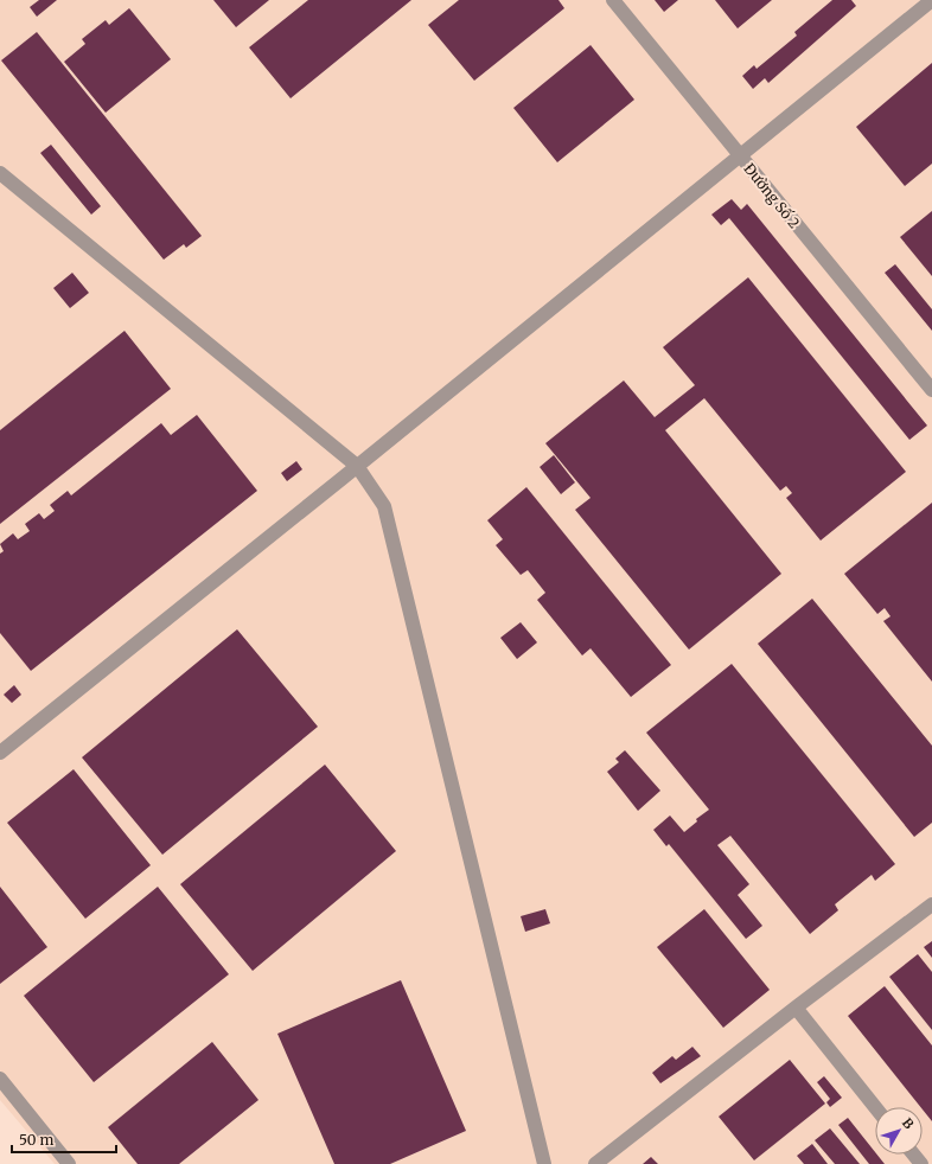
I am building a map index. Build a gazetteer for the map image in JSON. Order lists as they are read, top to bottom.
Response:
{
  "streets": {
    "street": ["Đường Số 2"]
  },
  "scale_bar": "50 m",
  "north": "top right"
}
